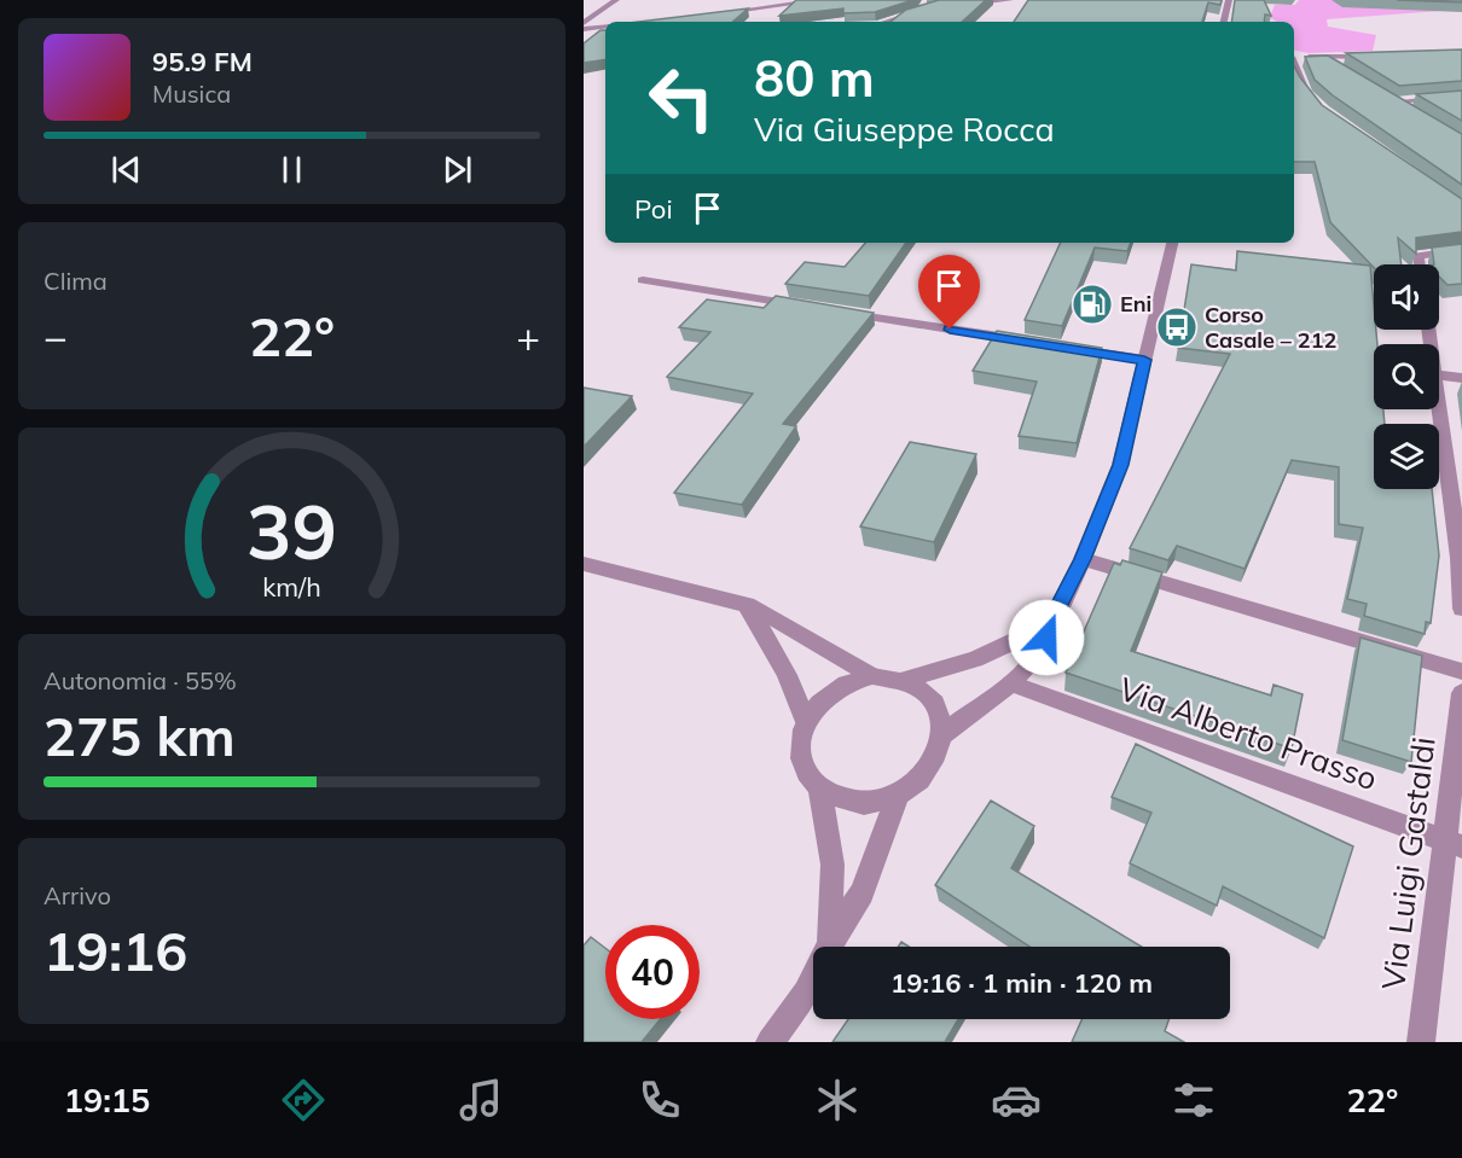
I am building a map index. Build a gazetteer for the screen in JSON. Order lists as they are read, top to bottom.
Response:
{
  "streets": {
    "street": ["Via Alberto Prasso", "Via Luigi Gastaldi"]
  },
  "crossings": [
    ["Via Alberto Prasso", "Via Luigi Gastaldi"]
  ],
  "places": {
    "fuel station": ["Eni"],
    "bus stop": ["Corso Casale – 212"]
  },
  "page": {
    "turn": ["80 m", "Via Giuseppe Rocca"],
    "song": ["95.9 FM", "Musica"],
    "then": "Poi",
    "tile": [
      "Clima",
      ["Autonomia · 55%", "275 km"],
      ["Arrivo", "19:16"]
    ],
    "heat": ["−", "22°", "+"],
    "limit": "40",
    "trip": "19:16 · 1 min · 120 m",
    "tabs": ["19:15", "22°"],
    "gauge": ["39", "km/h"]
  }
}
